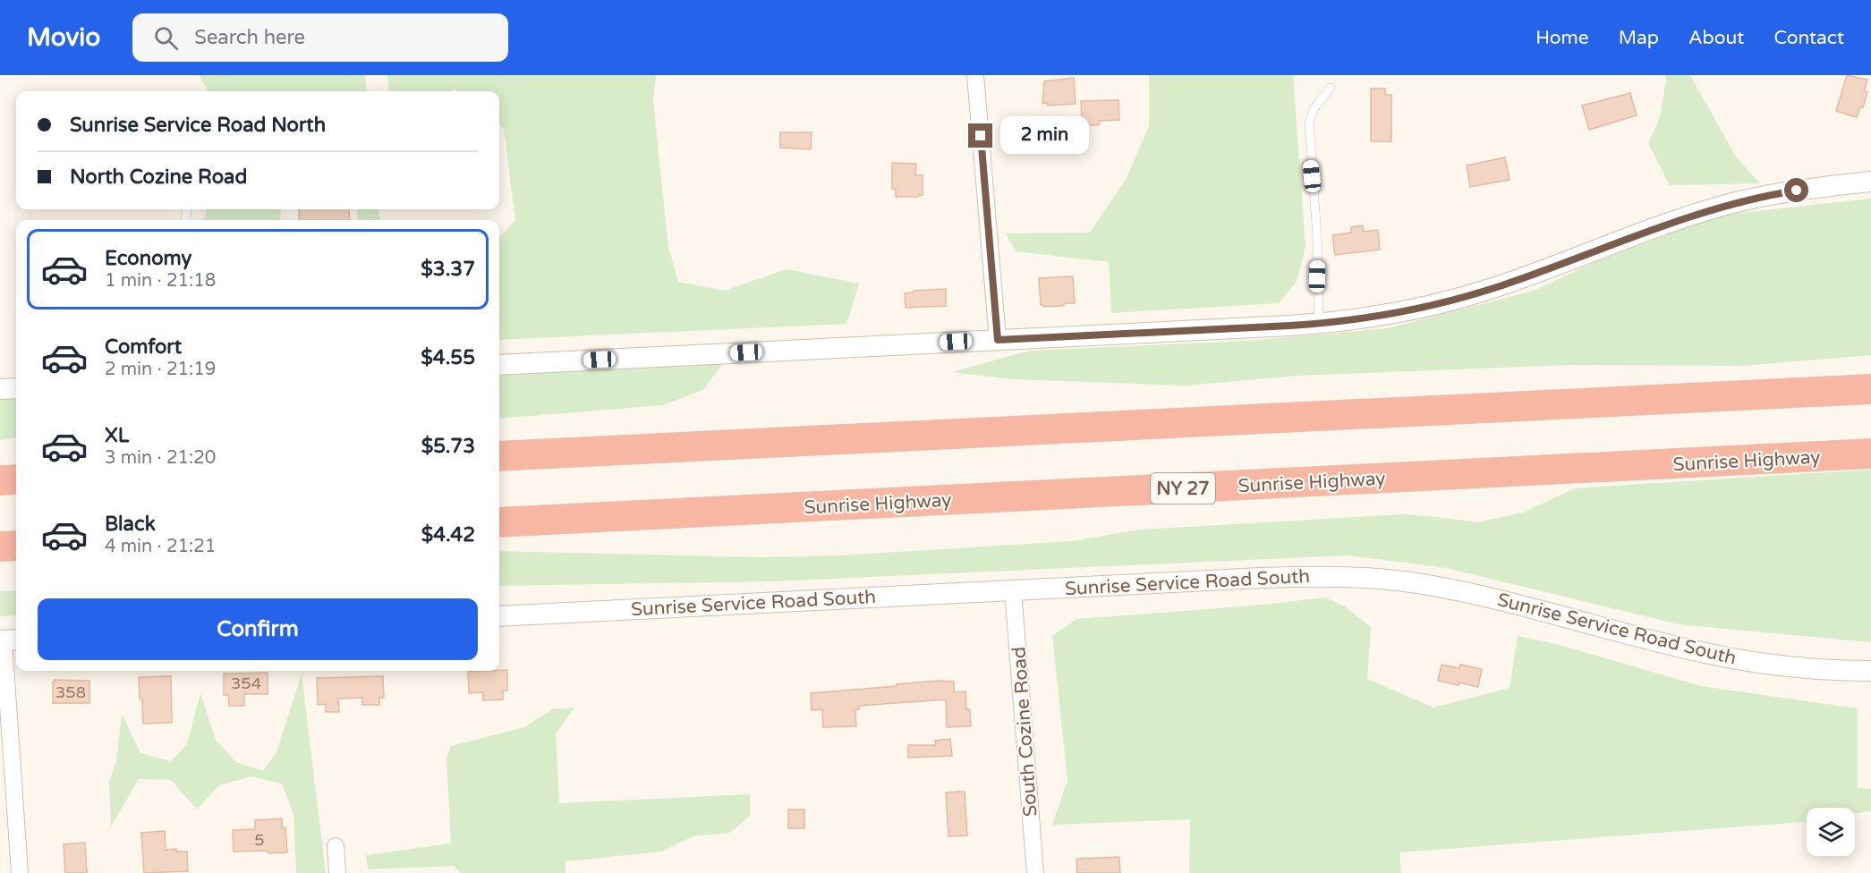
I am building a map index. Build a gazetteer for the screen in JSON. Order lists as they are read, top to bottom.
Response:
{
  "streets": {
    "highway": ["Sunrise Highway", "NY 27"],
    "street": ["Sunrise Service Road South", "South Cozine Road"]
  },
  "crossings": [
    ["Sunrise Service Road South", "South Cozine Road"]
  ],
  "house_numbers": ["354", "358", "5"],
  "page": {
    "header": "Movio",
    "search": "Search here",
    "nav": [
      "Home",
      "Map",
      "About",
      "Contact"
    ],
    "banner": ["Sunrise Service Road North", "North Cozine Road"],
    "bubble": "2 min",
    "list": [
      {
        "name": "Economy",
        "note": "1 min · 21:18",
        "value": "$3.37"
      },
      {
        "name": "Comfort",
        "note": "2 min · 21:19",
        "value": "$4.55"
      },
      {
        "name": "XL",
        "note": "3 min · 21:20",
        "value": "$5.73"
      },
      {
        "name": "Black",
        "note": "4 min · 21:21",
        "value": "$4.42"
      }
    ],
    "buttons": "Confirm"
  }
}
